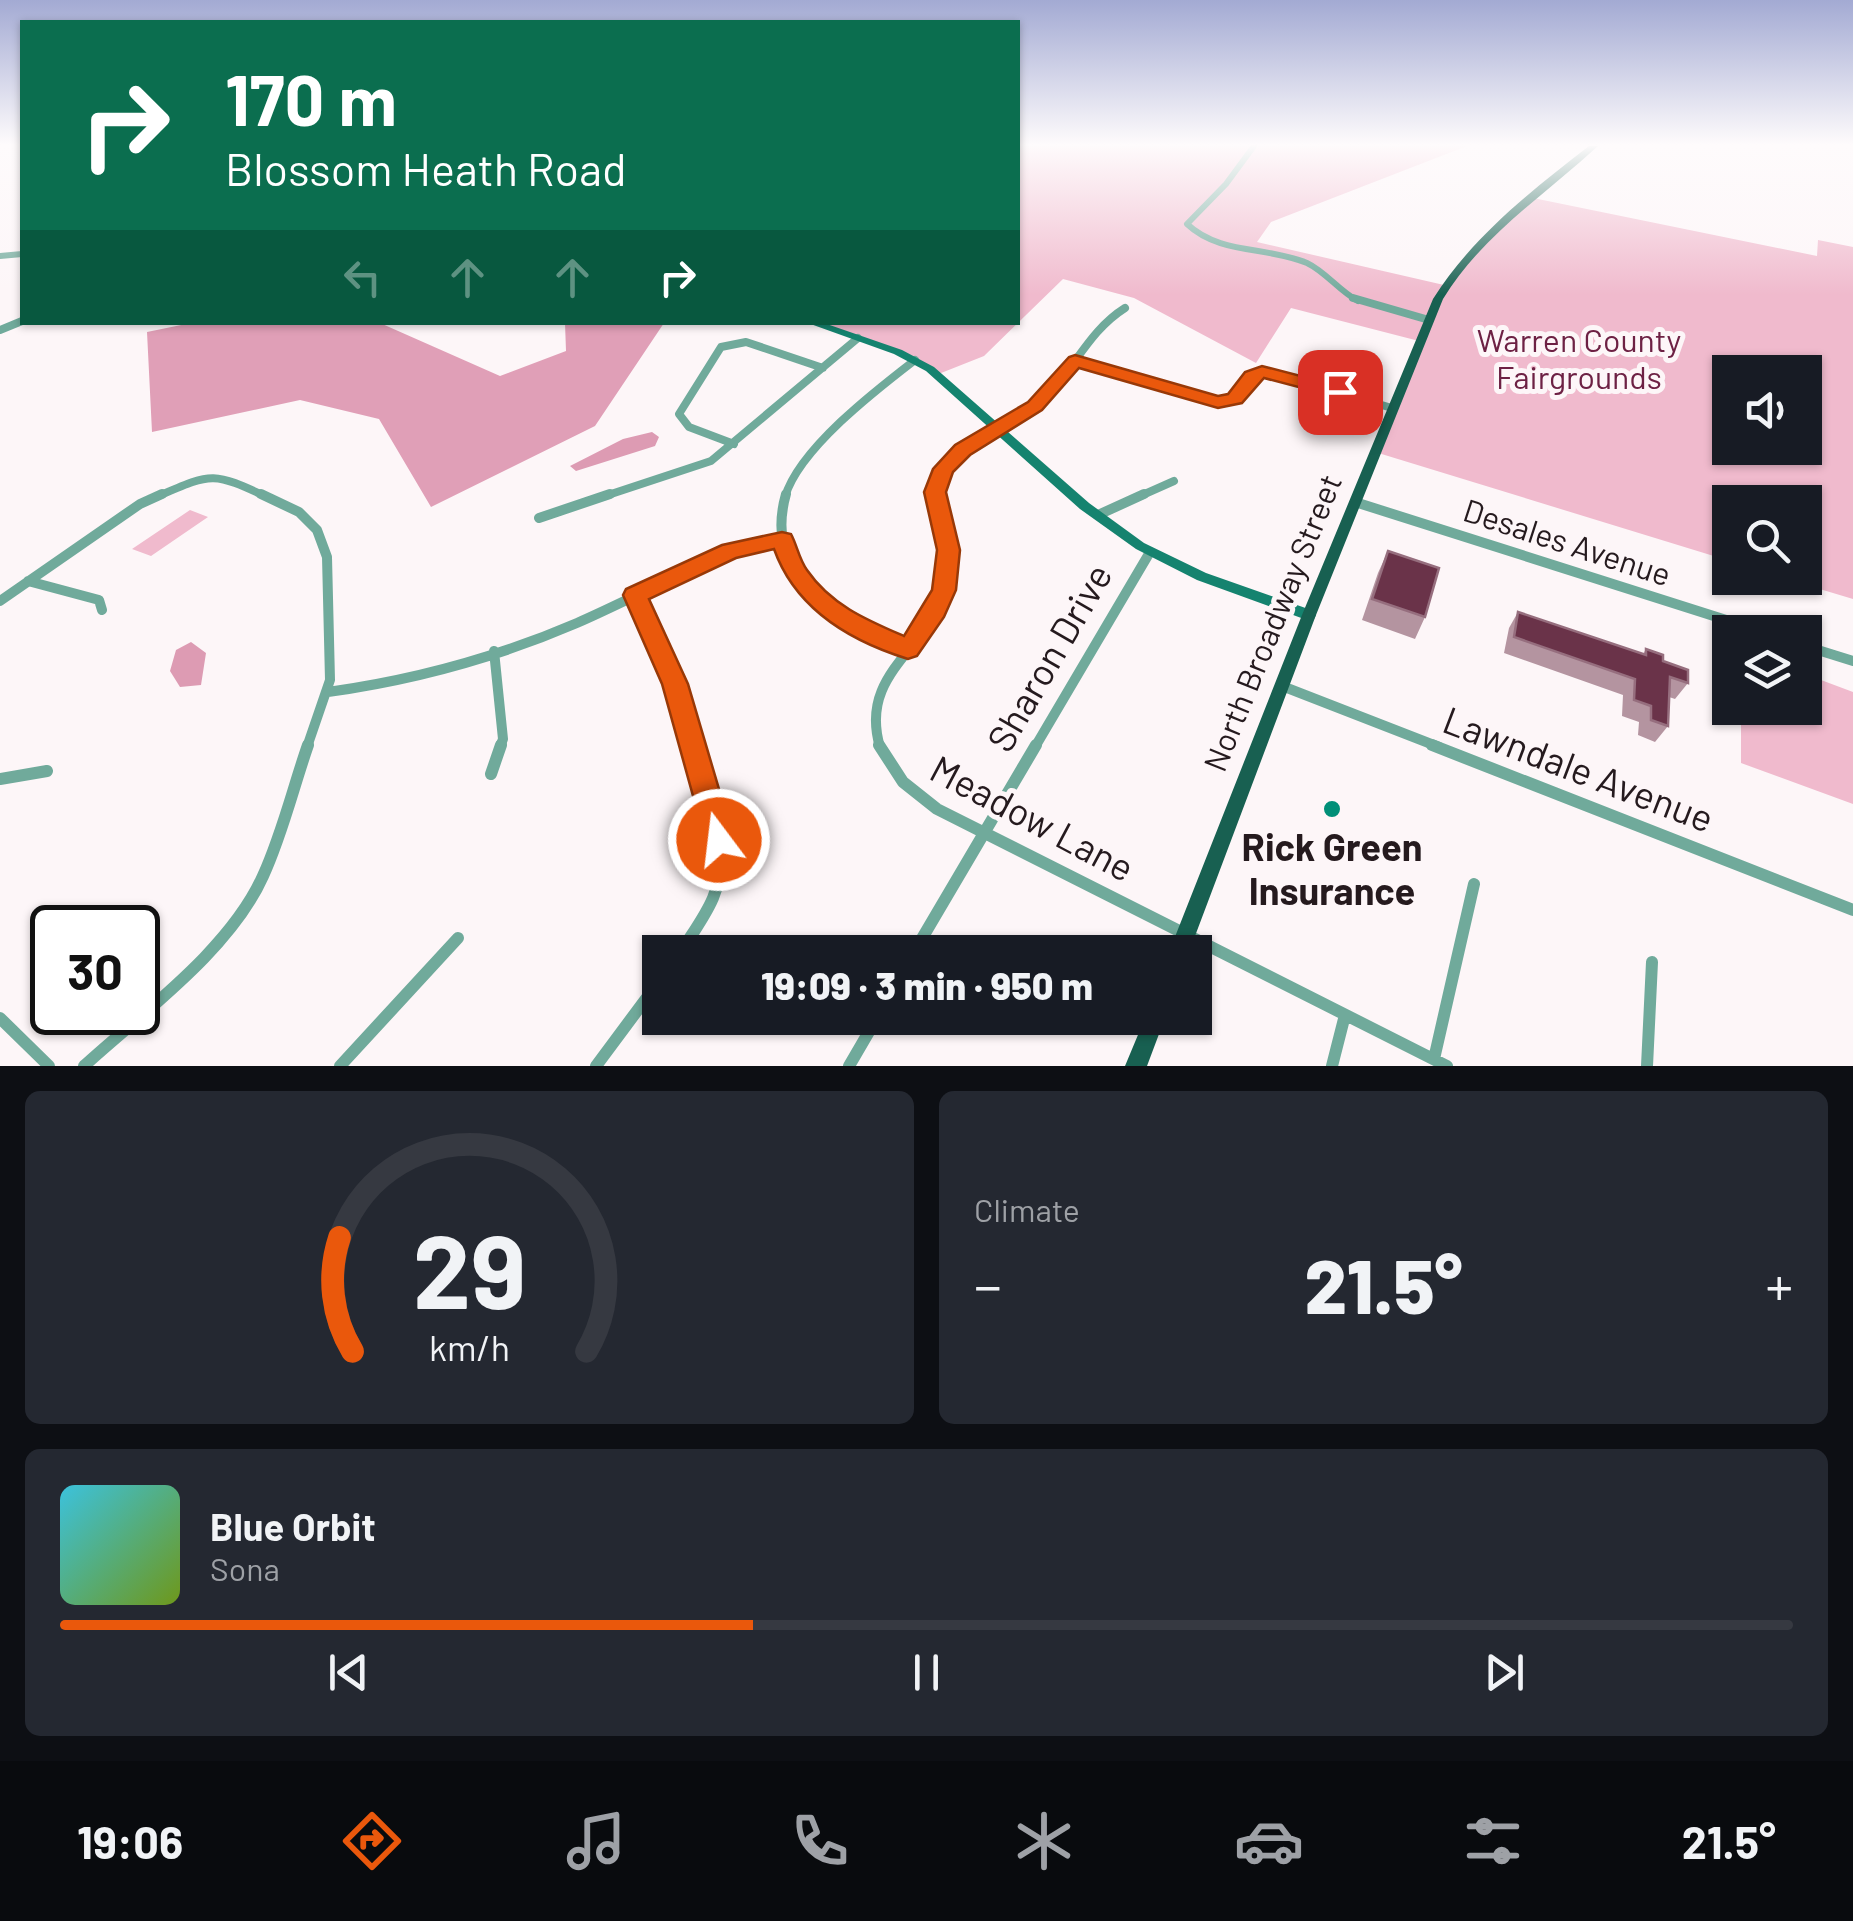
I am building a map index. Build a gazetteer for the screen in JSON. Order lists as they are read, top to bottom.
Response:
{
  "streets": {
    "main road": ["North Broadway Street"],
    "street": [
      "Desales Avenue",
      "Sharon Drive",
      "Lawndale Avenue",
      "Meadow Lane"
    ]
  },
  "crossings": [
    ["Desales Avenue", "North Broadway Street"],
    ["North Broadway Street", "Lawndale Avenue"],
    ["Sharon Drive", "Meadow Lane"]
  ],
  "parks": ["Warren County Fairgrounds"],
  "places": ["Rick Green Insurance"],
  "page": {
    "turn": ["170 m", "Blossom Heath Road"],
    "limit": "30",
    "trip": "19:09 · 3 min · 950 m",
    "tile": "Climate",
    "heat": ["−", "21.5°", "+"],
    "song": ["Blue Orbit", "Sona"],
    "tabs": ["19:06", "21.5°"],
    "gauge": ["29", "km/h"]
  }
}
